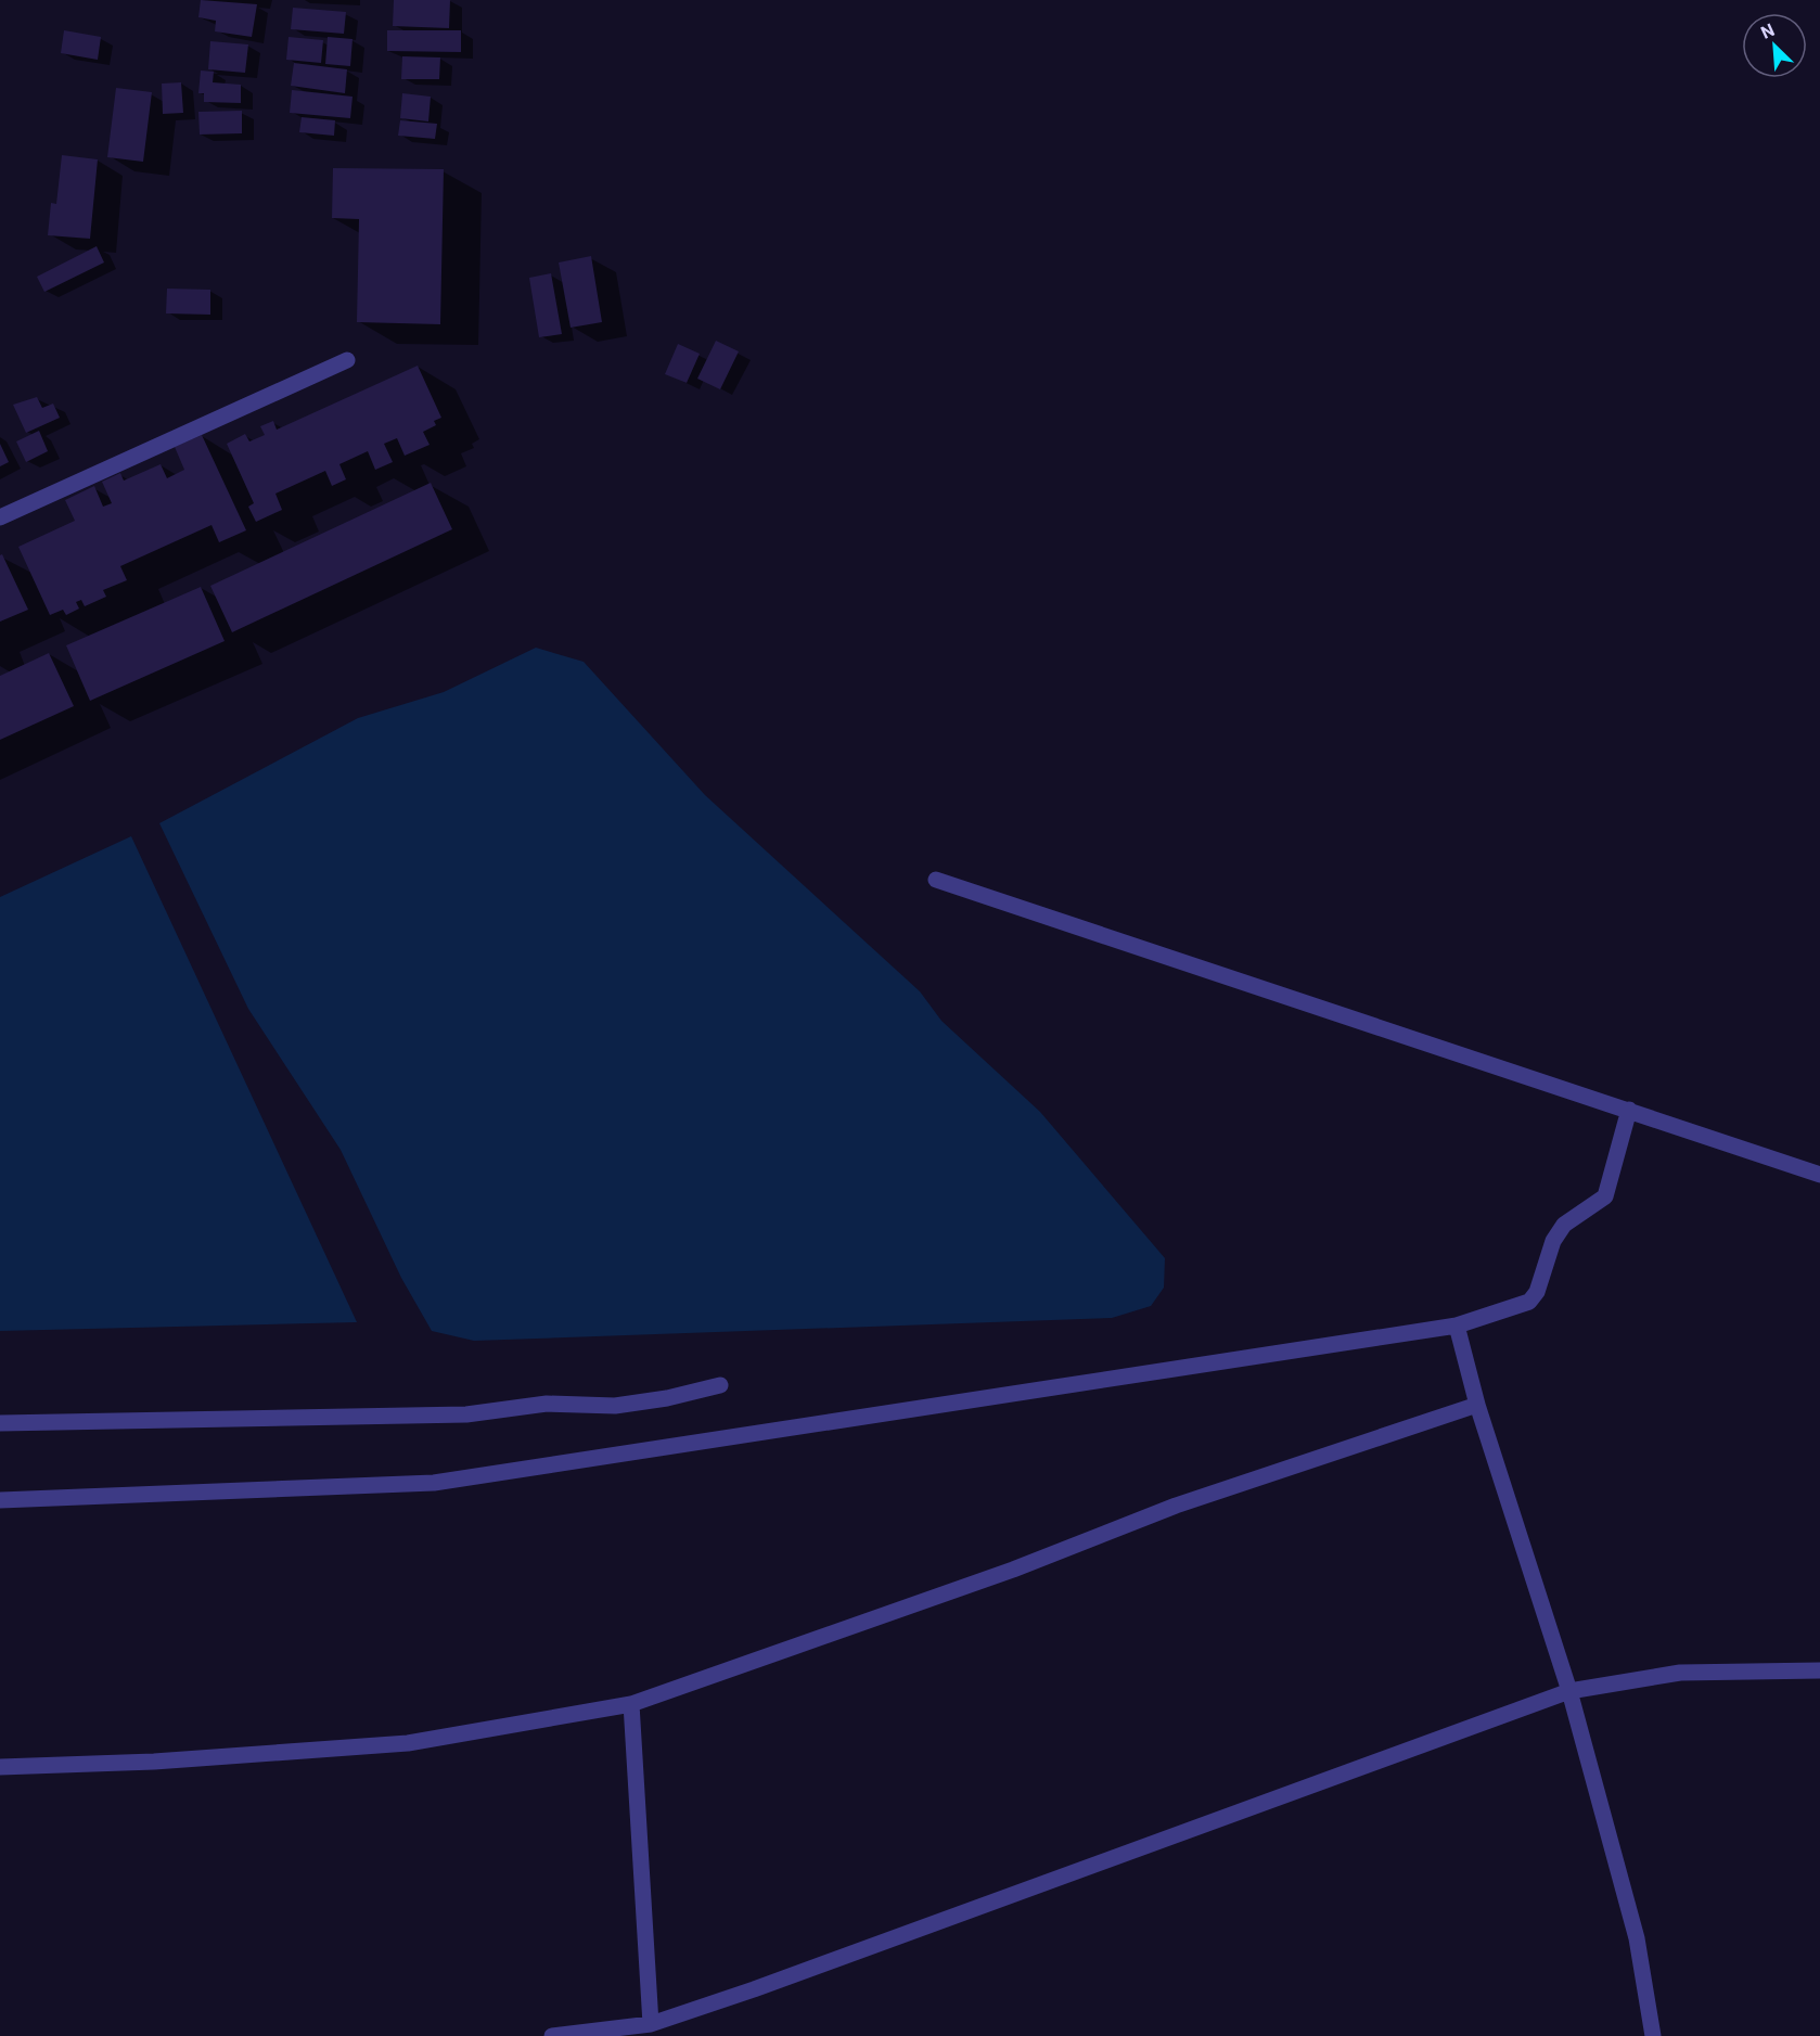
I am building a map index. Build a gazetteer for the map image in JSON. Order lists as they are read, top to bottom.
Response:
{
  "north": "top left"
}
